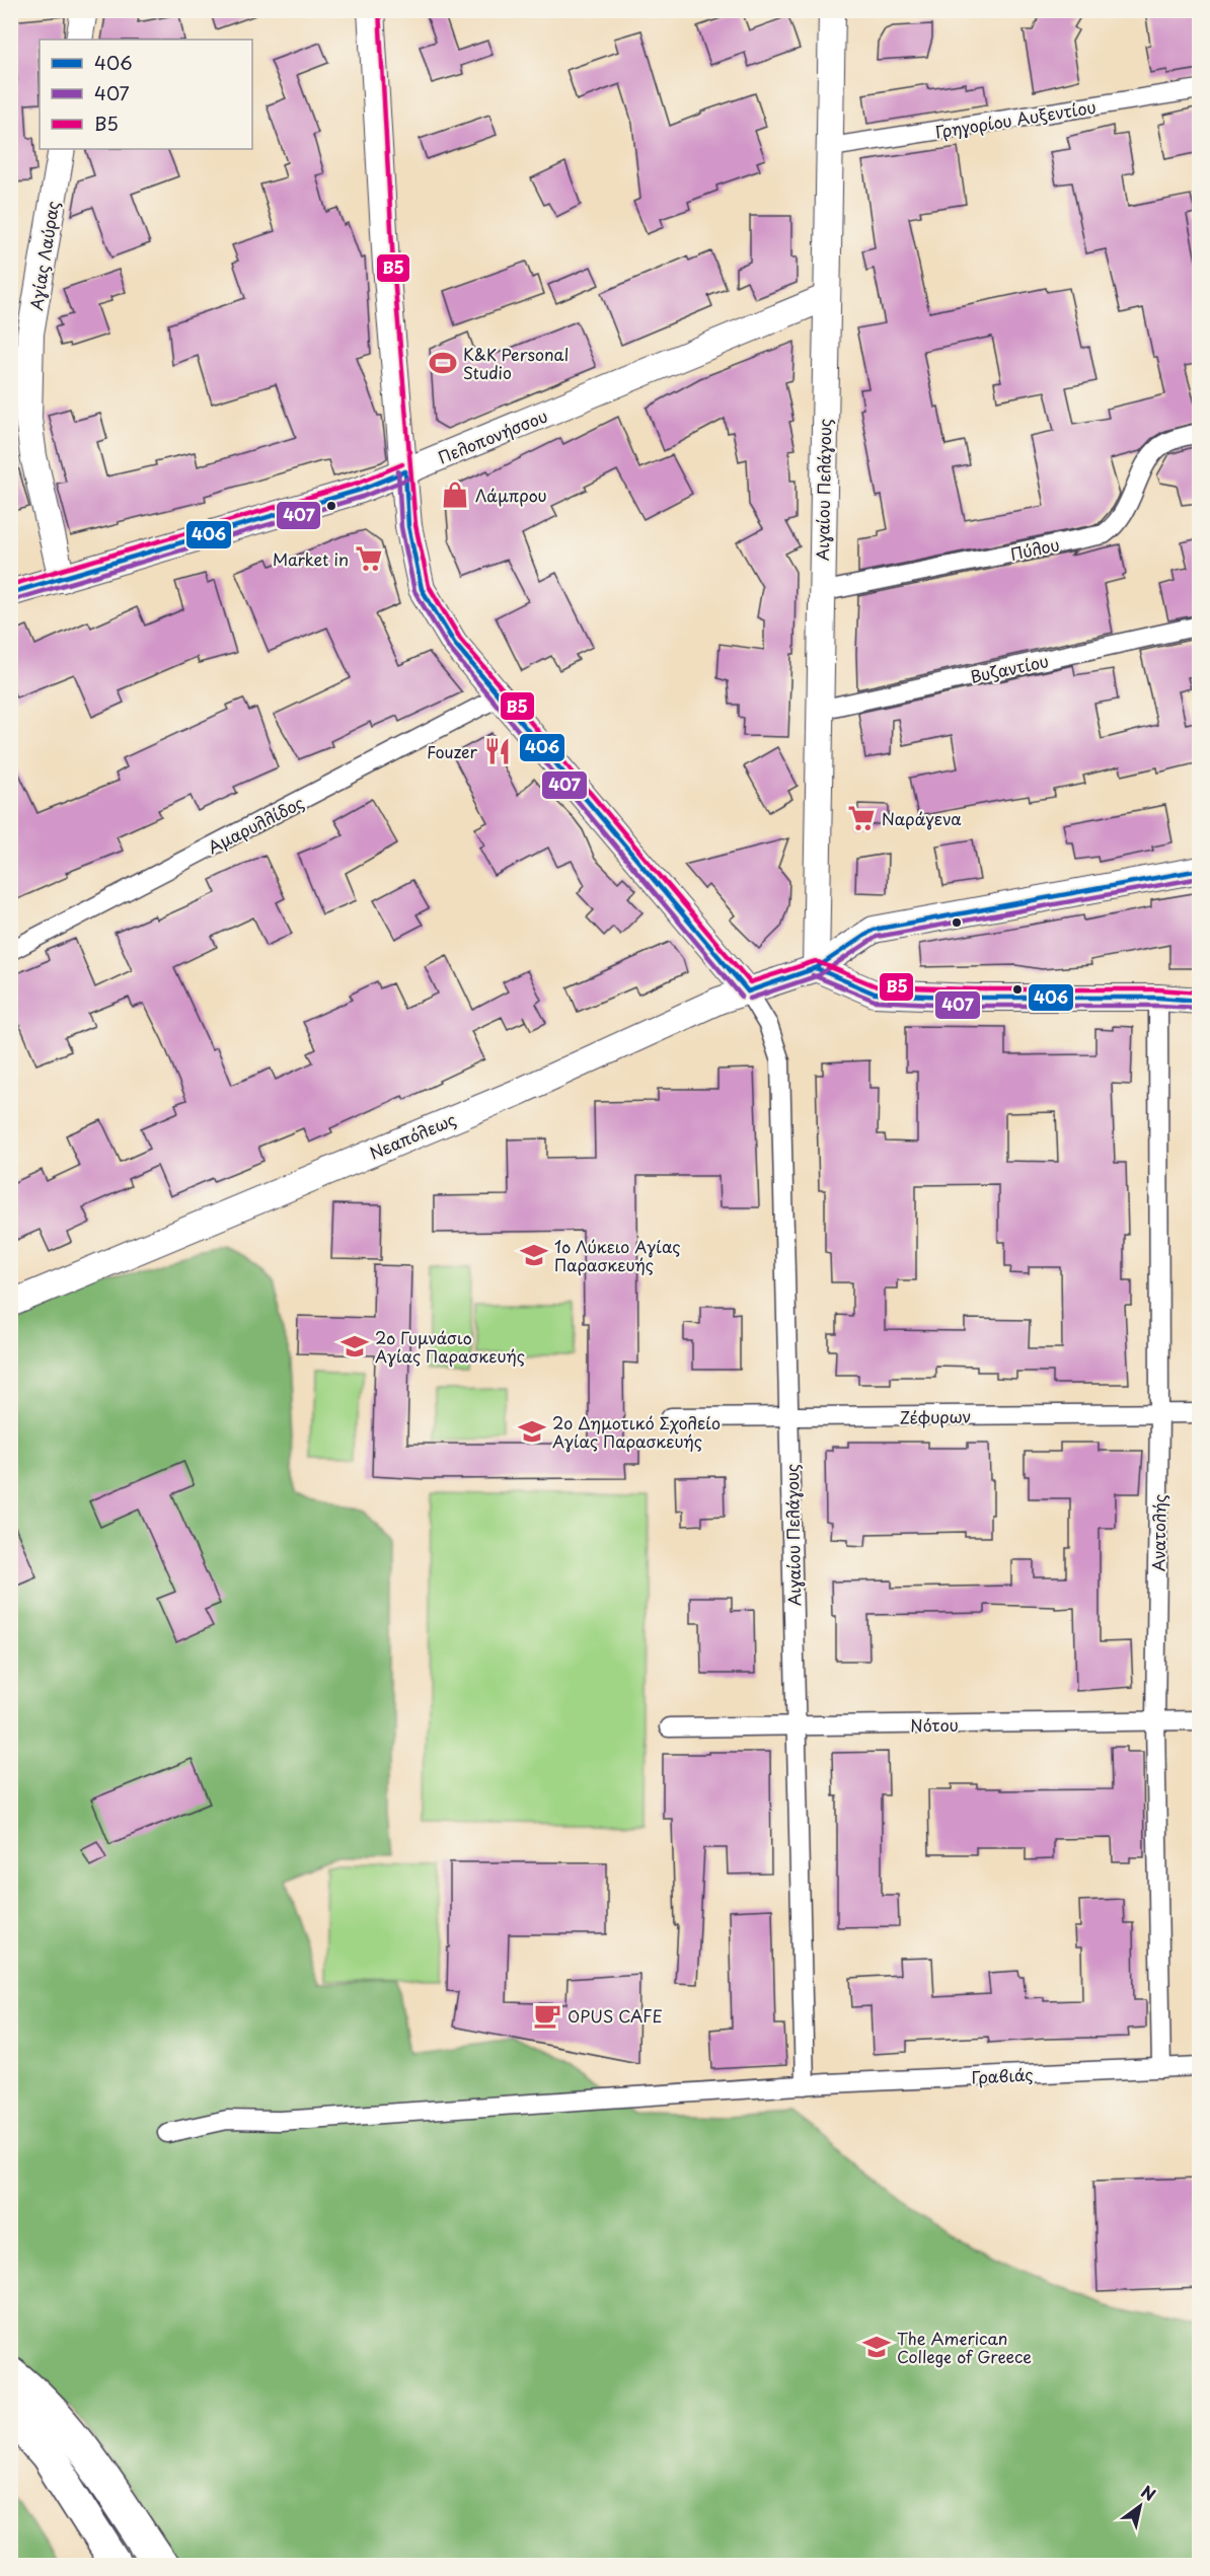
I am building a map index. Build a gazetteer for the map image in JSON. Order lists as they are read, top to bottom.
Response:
{
  "streets": {
    "street": [
      "Γρηγορίου Αυξεντίου",
      "Αγίας Λαύρας",
      "Πελοπονήσσου",
      "Αιγαίου Πελάγους",
      "Πύλου",
      "Βυζαντίου",
      "Αμαρυλλίδος",
      "Νεαπόλεως",
      "Ζέφυρων",
      "Ανατολής",
      "Νότου",
      "Γραβιάς"
    ]
  },
  "crossings": [
    ["Γρηγορίου Αυξεντίου", "Αιγαίου Πελάγους"],
    ["Αγίας Λαύρας", "Πελοπονήσσου"],
    ["Πελοπονήσσου", "Αιγαίου Πελάγους"],
    ["Αιγαίου Πελάγους", "Πύλου"],
    ["Αιγαίου Πελάγους", "Βυζαντίου"],
    ["Αιγαίου Πελάγους", "Νεαπόλεως"],
    ["Αιγαίου Πελάγους", "Ζέφυρων"],
    ["Αιγαίου Πελάγους", "Νότου"],
    ["Αιγαίου Πελάγους", "Γραβιάς"],
    ["Ζέφυρων", "Ανατολής"],
    ["Ανατολής", "Νότου"],
    ["Ανατολής", "Γραβιάς"]
  ],
  "places": {
    "sports": ["K&K Personal Studio"],
    "shop": ["Λάμπρου"],
    "supermarket": ["Market in", "Ναράγενα"],
    "restaurant": ["Fouzer"],
    "school or university": [
      "1ο Λύκειο Αγίας Παρασκευής",
      "2ο Γυμνάσιο Αγίας Παρασκευής",
      "2ο Δημοτικό Σχολείο Αγίας Παρασκευής",
      "The American College of Greece"
    ],
    "cafe": ["OPUS CAFE"]
  },
  "lines": ["transit line Β5", "transit line 406", "transit line 407"],
  "legend": ["406", "407", "Β5"],
  "north": "top right"
}
